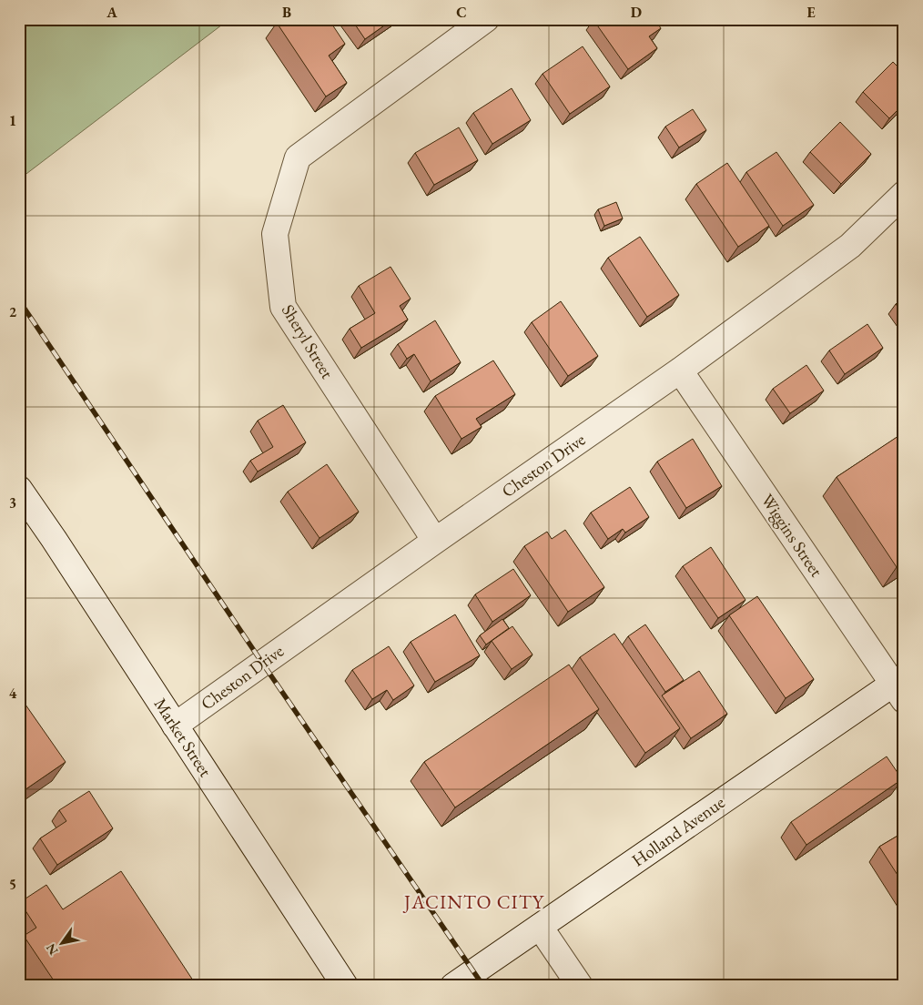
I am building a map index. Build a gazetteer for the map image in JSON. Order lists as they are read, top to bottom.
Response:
{
  "streets": {
    "street": [
      "Sheryl Street",
      "Cheston Drive",
      "Wiggins Street",
      "Market Street",
      "Holland Avenue"
    ]
  },
  "crossings": [
    ["Sheryl Street", "Cheston Drive"],
    ["Cheston Drive", "Wiggins Street"],
    ["Cheston Drive", "Market Street"],
    ["Wiggins Street", "Holland Avenue"]
  ],
  "districts": ["JACINTO CITY"],
  "north": "bottom left",
  "grid": {
    "columns": [
      "A",
      "B",
      "C",
      "D",
      "E"
    ],
    "rows": [
      "1",
      "2",
      "3",
      "4",
      "5"
    ]
  }
}
